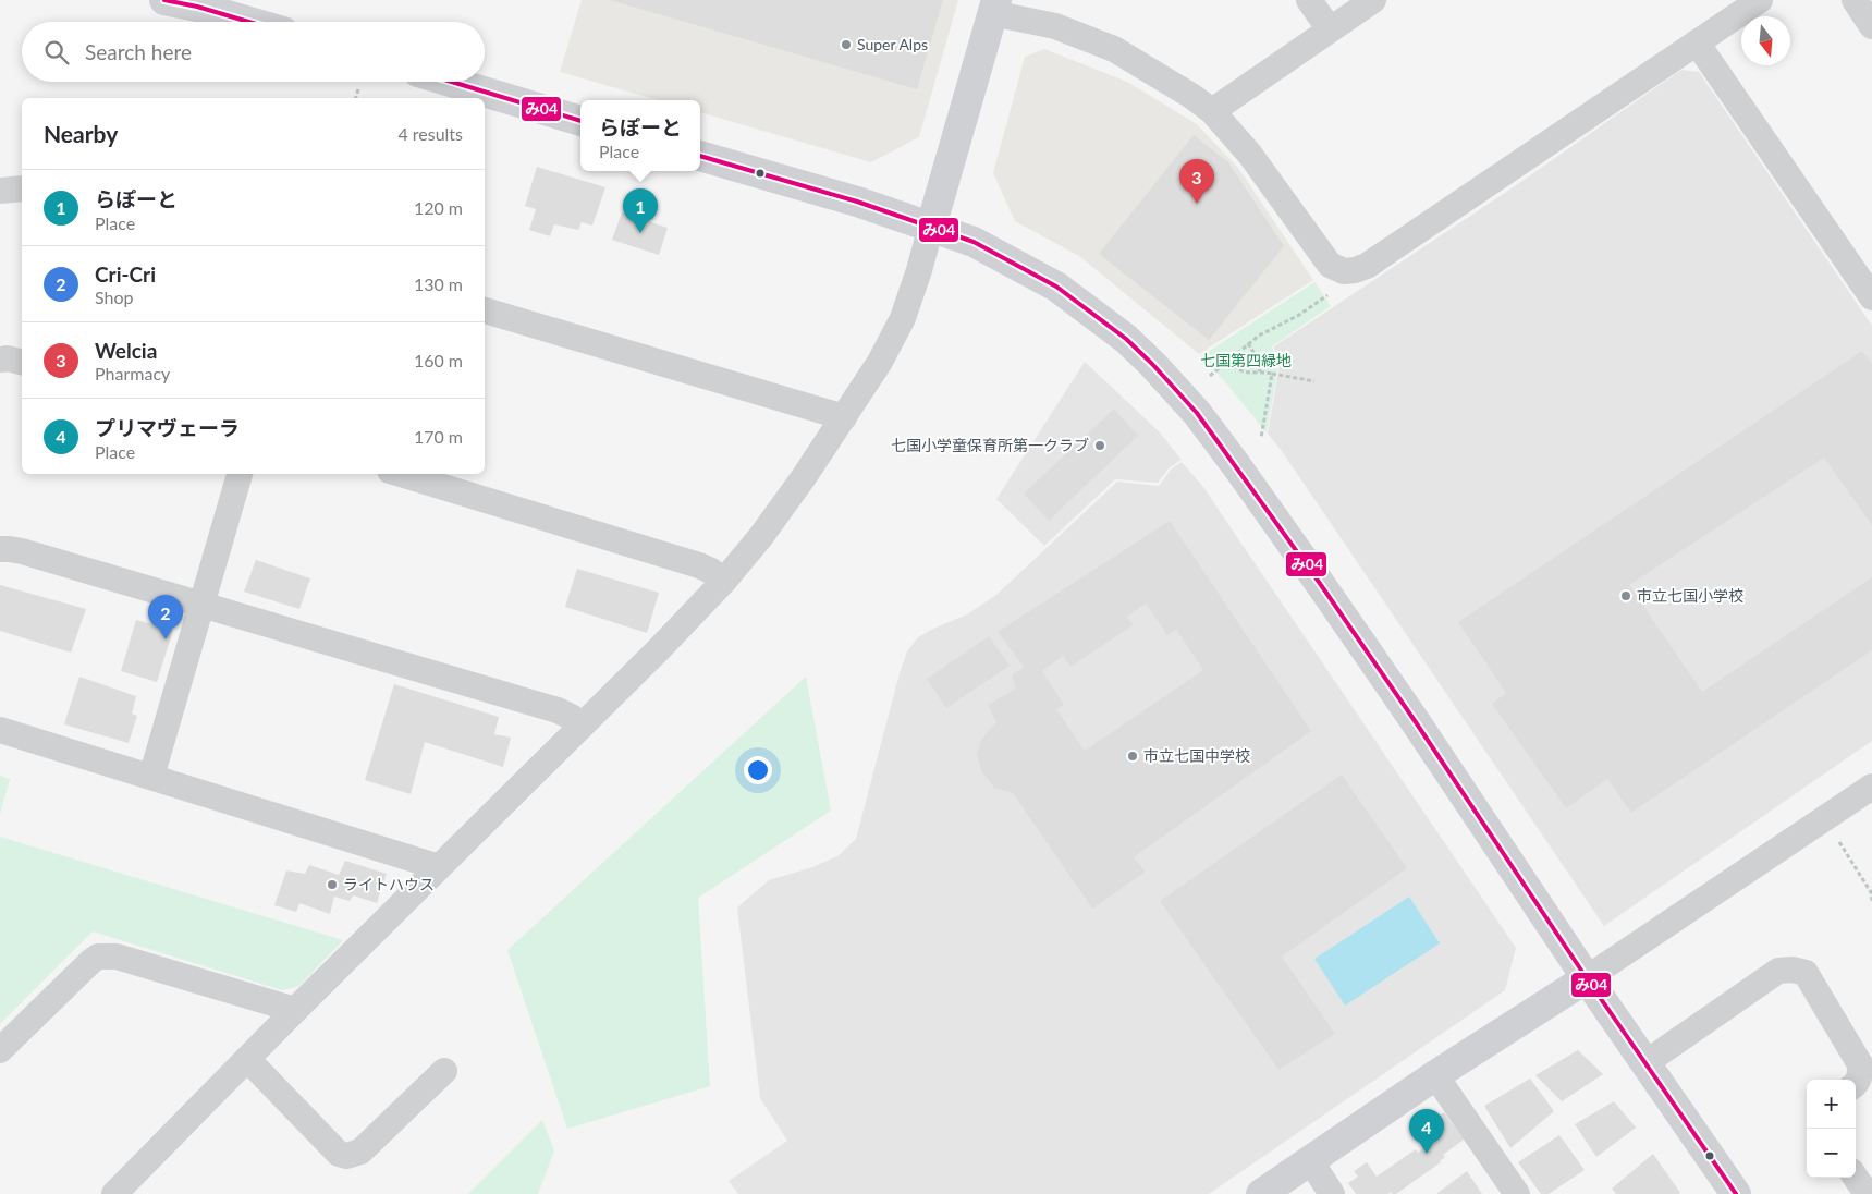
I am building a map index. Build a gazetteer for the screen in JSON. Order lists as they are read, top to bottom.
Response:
{
  "parks": ["七国第四緑地"],
  "places": [
    "Super Alps",
    "七国小学童保育所第一クラブ",
    "市立七国小学校",
    "市立七国中学校",
    "ライトハウス"
  ],
  "lines": ["transit line み04"],
  "north": "bottom",
  "page": {
    "search": "Search here",
    "heading": ["Nearby", "4 results"],
    "popup": ["らぽーと", "Place"],
    "pins": [
      "3",
      "1",
      "2",
      "4"
    ],
    "list": [
      {
        "mark": "1",
        "name": "らぽーと",
        "note": "Place",
        "value": "120 m"
      },
      {
        "mark": "2",
        "name": "Cri-Cri",
        "note": "Shop",
        "value": "130 m"
      },
      {
        "mark": "3",
        "name": "Welcia",
        "note": "Pharmacy",
        "value": "160 m"
      },
      {
        "mark": "4",
        "name": "プリマヴェーラ",
        "note": "Place",
        "value": "170 m"
      }
    ],
    "map_buttons": ["+", "−"]
  }
}
